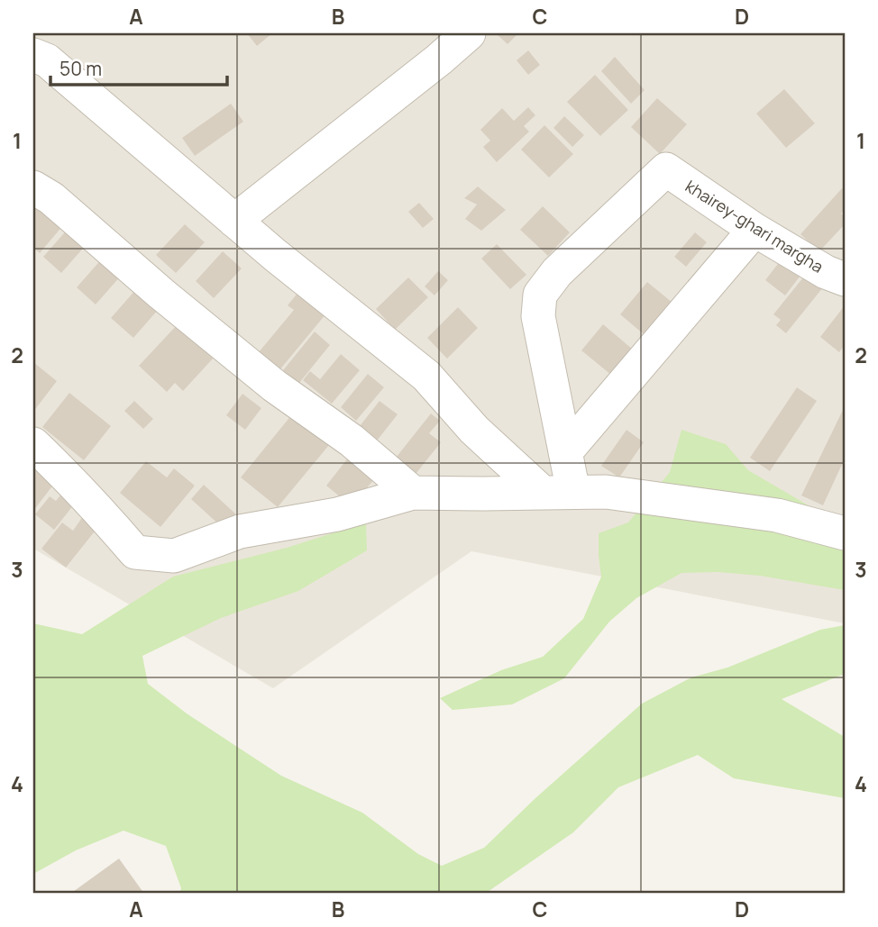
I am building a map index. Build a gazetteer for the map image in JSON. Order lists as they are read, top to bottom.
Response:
{
  "streets": {
    "street": ["khairey-ghari margha"]
  },
  "scale_bar": "50 m",
  "grid": {
    "columns": [
      "A",
      "B",
      "C",
      "D"
    ],
    "rows": [
      "1",
      "2",
      "3",
      "4"
    ]
  }
}
